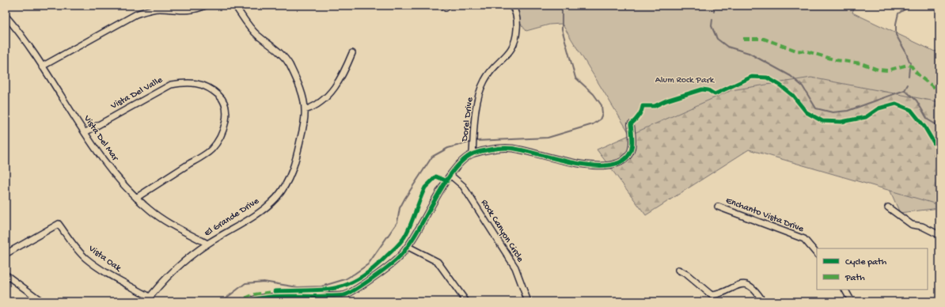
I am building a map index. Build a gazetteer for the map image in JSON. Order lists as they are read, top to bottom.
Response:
{
  "streets": {
    "street": [
      "Vista Del Valle",
      "Dorel Drive",
      "Vista Del Mar",
      "Enchanto Vista Drive",
      "El Grande Drive",
      "Rock Canyon Circle",
      "Vista Oak"
    ]
  },
  "crossings": [
    ["Vista Del Valle", "Vista Del Mar"],
    ["Vista Del Mar", "El Grande Drive"],
    ["El Grande Drive", "Vista Oak"]
  ],
  "parks": ["Alum Rock Park"],
  "legend": ["Cycle path", "Path"]
}
